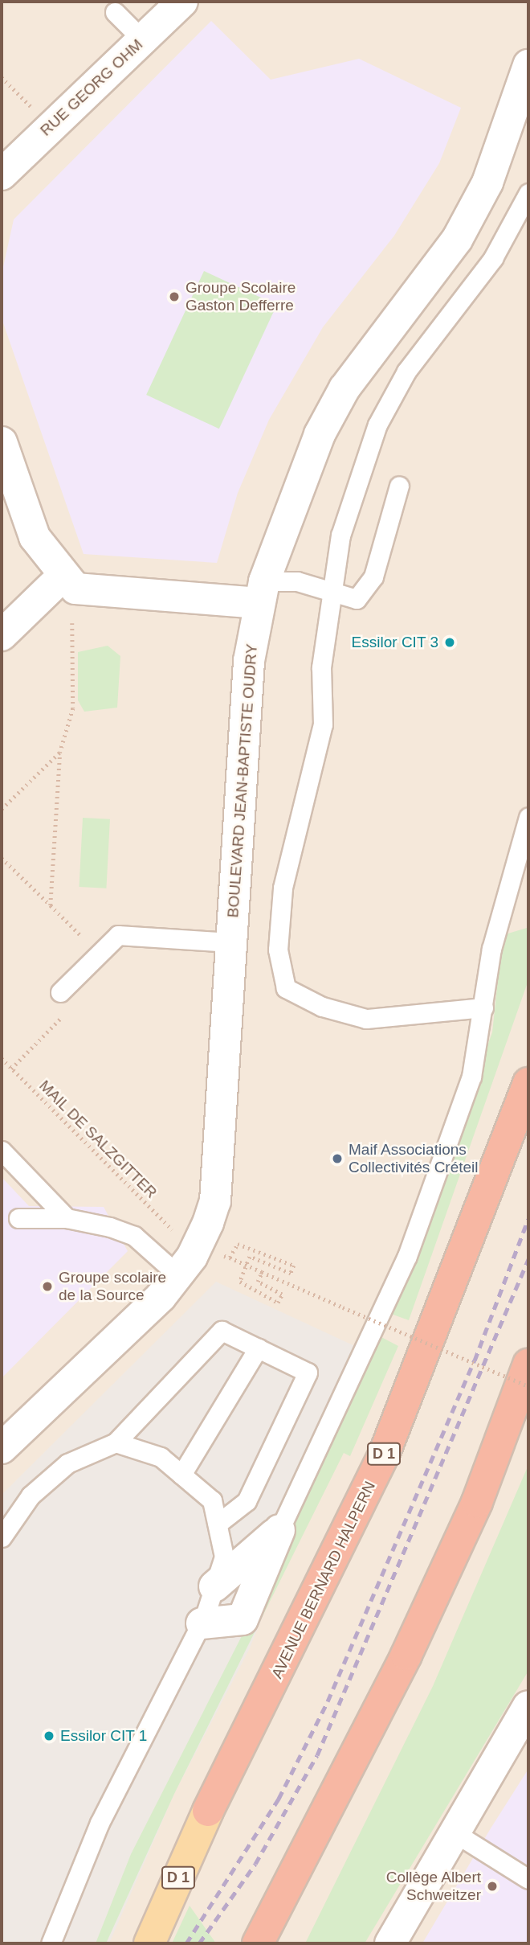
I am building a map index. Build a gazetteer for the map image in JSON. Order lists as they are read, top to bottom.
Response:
{
  "streets": {
    "highway": ["D 1", "AVENUE BERNARD HALPERN"],
    "street": ["RUE GEORG OHM", "BOULEVARD JEAN-BAPTISTE OUDRY"],
    "path": ["MAIL DE SALZGITTER"]
  },
  "places": [
    "Groupe Scolaire Gaston Defferre",
    "Essilor CIT 3",
    "Maif Associations Collectivités Créteil",
    "Groupe scolaire de la Source",
    "Essilor CIT 1",
    "Collège Albert Schweitzer"
  ]
}
